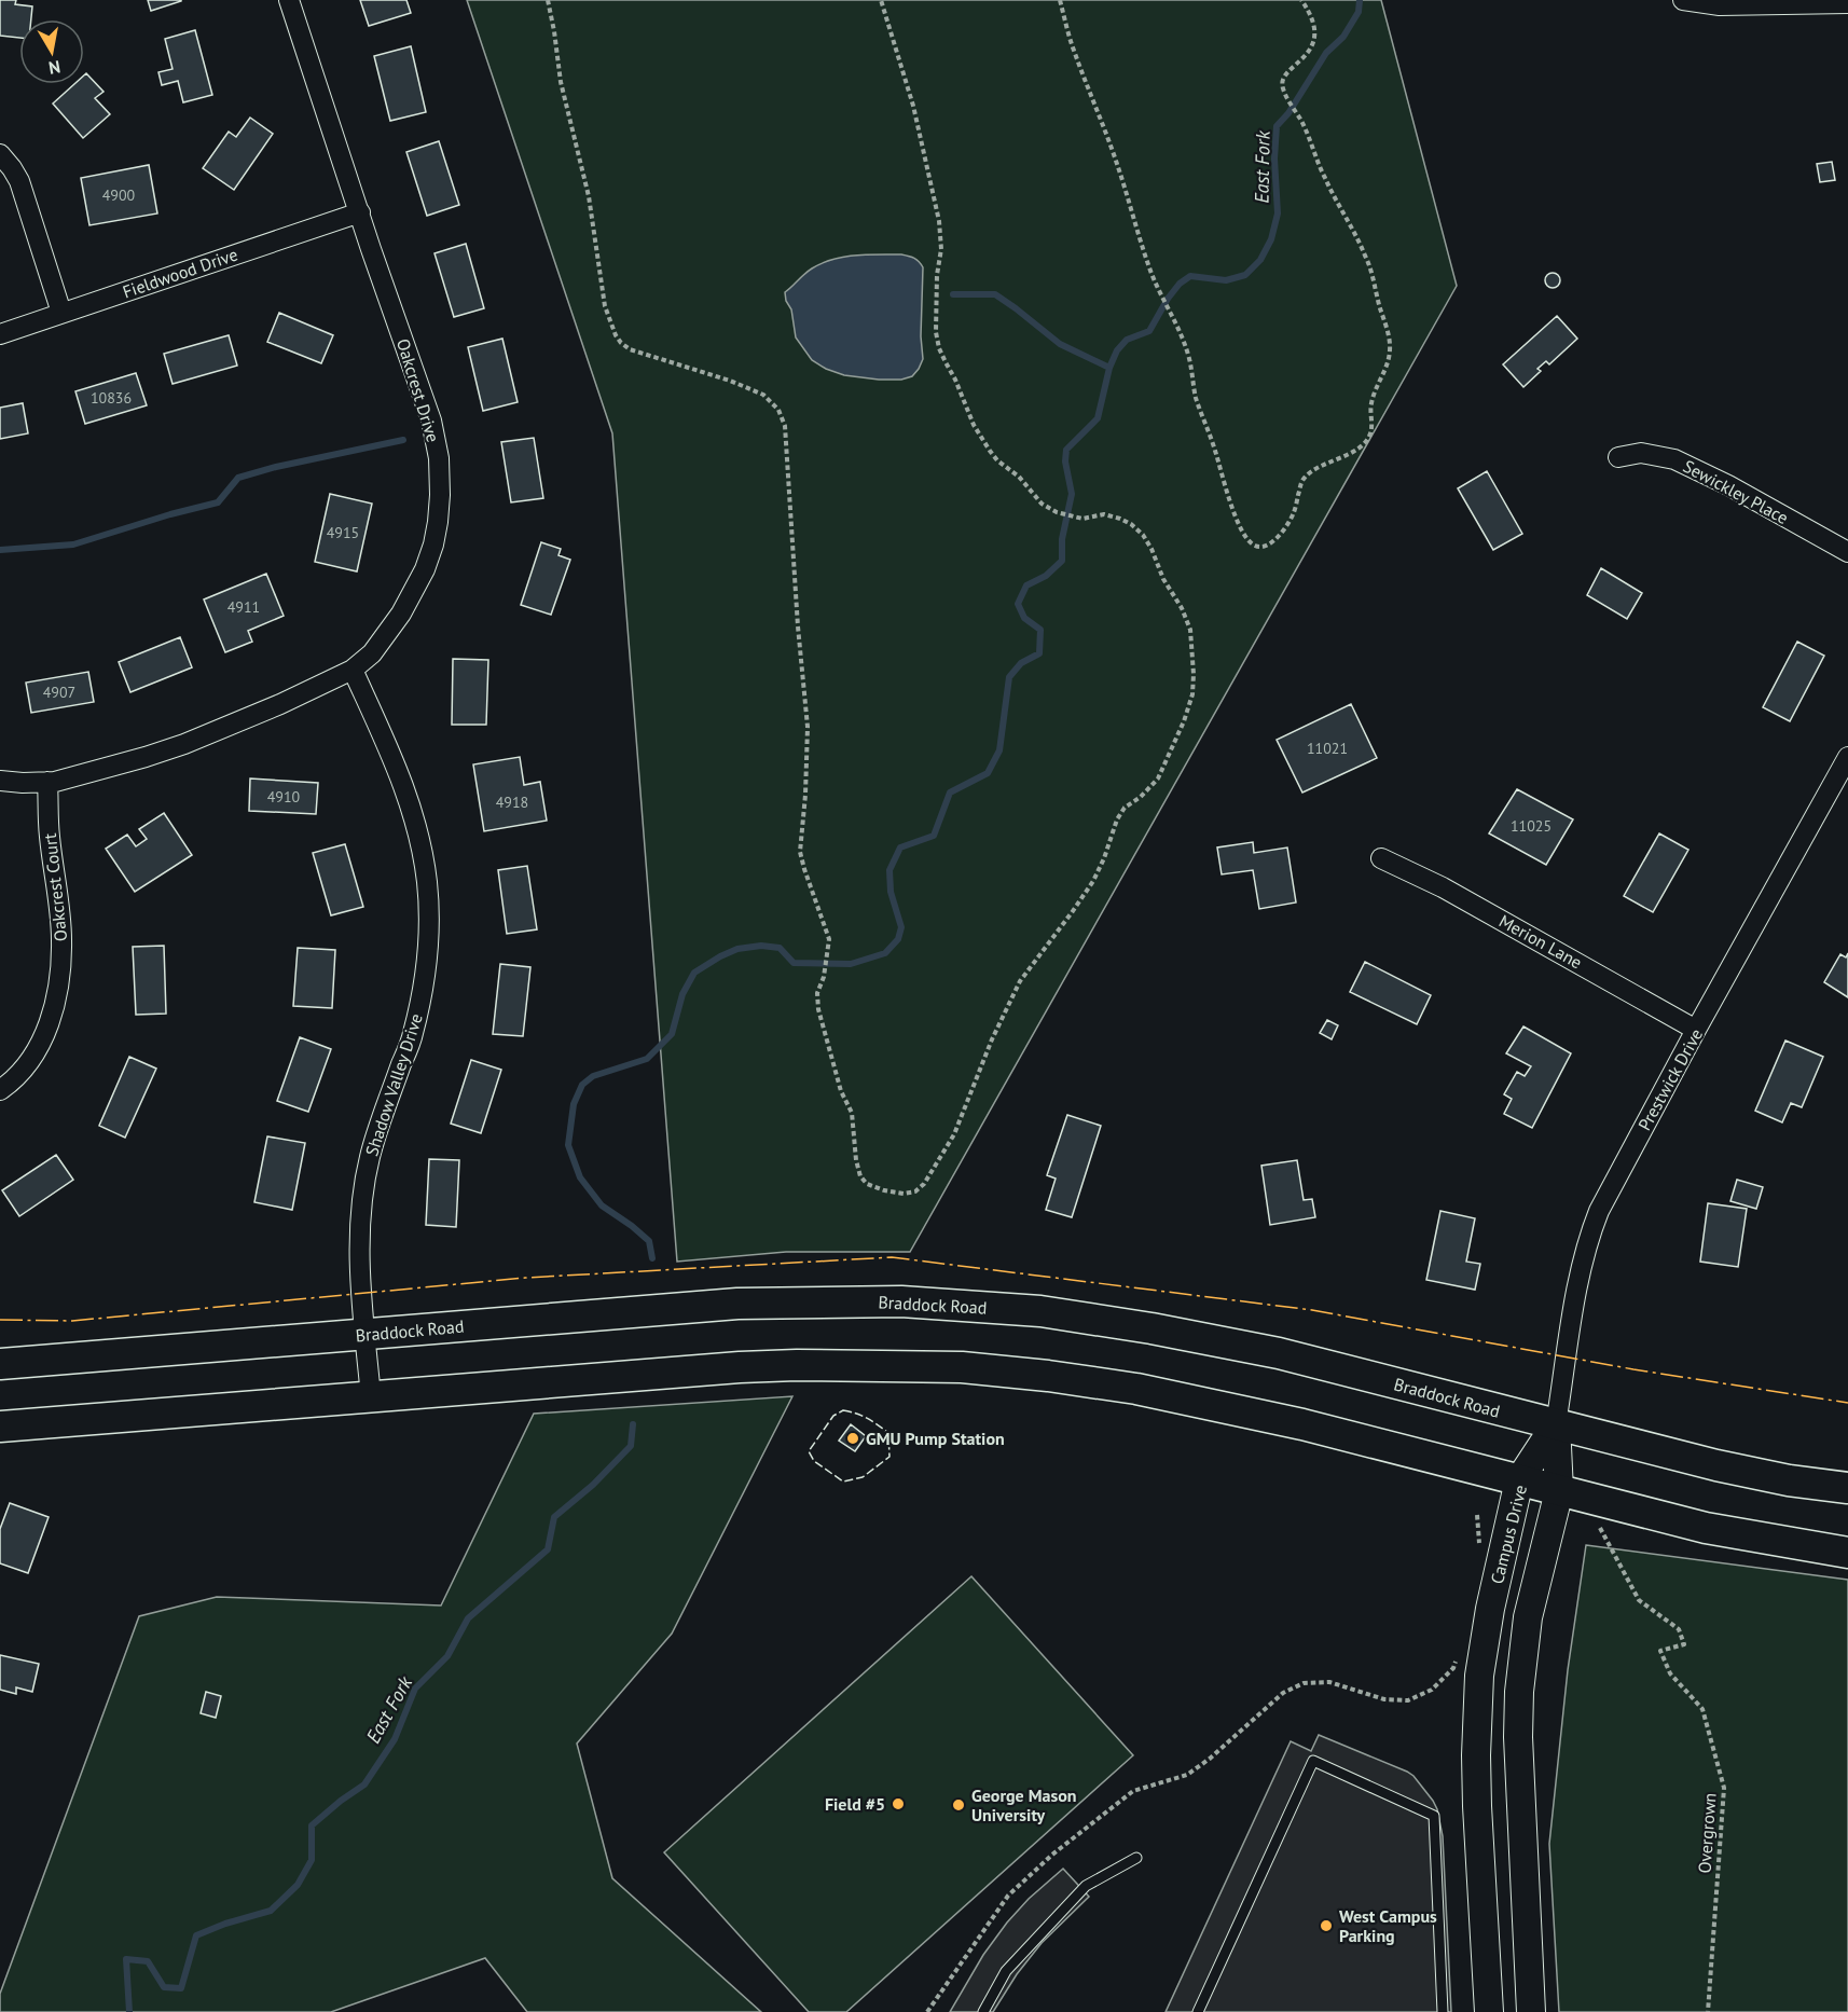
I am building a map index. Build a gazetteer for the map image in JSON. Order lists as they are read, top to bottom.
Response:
{
  "streets": {
    "main road": ["Braddock Road"],
    "street": [
      "Fieldwood Drive",
      "Oakcrest Drive",
      "Sewickley Place",
      "Oakcrest Court",
      "Merion Lane",
      "Prestwick Drive",
      "Shadow Valley Drive",
      "Campus Drive"
    ],
    "path": ["Overgrown"]
  },
  "crossings": [
    ["Fieldwood Drive", "Oakcrest Drive"],
    ["Oakcrest Drive", "Oakcrest Court"],
    ["Oakcrest Drive", "Shadow Valley Drive"],
    ["Merion Lane", "Prestwick Drive"],
    ["Prestwick Drive", "Braddock Road"],
    ["Prestwick Drive", "Campus Drive"],
    ["Shadow Valley Drive", "Braddock Road"],
    ["Braddock Road", "Campus Drive"]
  ],
  "water": ["East Fork"],
  "places": [
    "GMU Pump Station",
    "Field #5",
    "George Mason University",
    "West Campus Parking"
  ],
  "house_numbers": [
    "4900",
    "10836",
    "4915",
    "4911",
    "4907",
    "11021",
    "4910",
    "4918",
    "11025"
  ],
  "north": "bottom"
}
